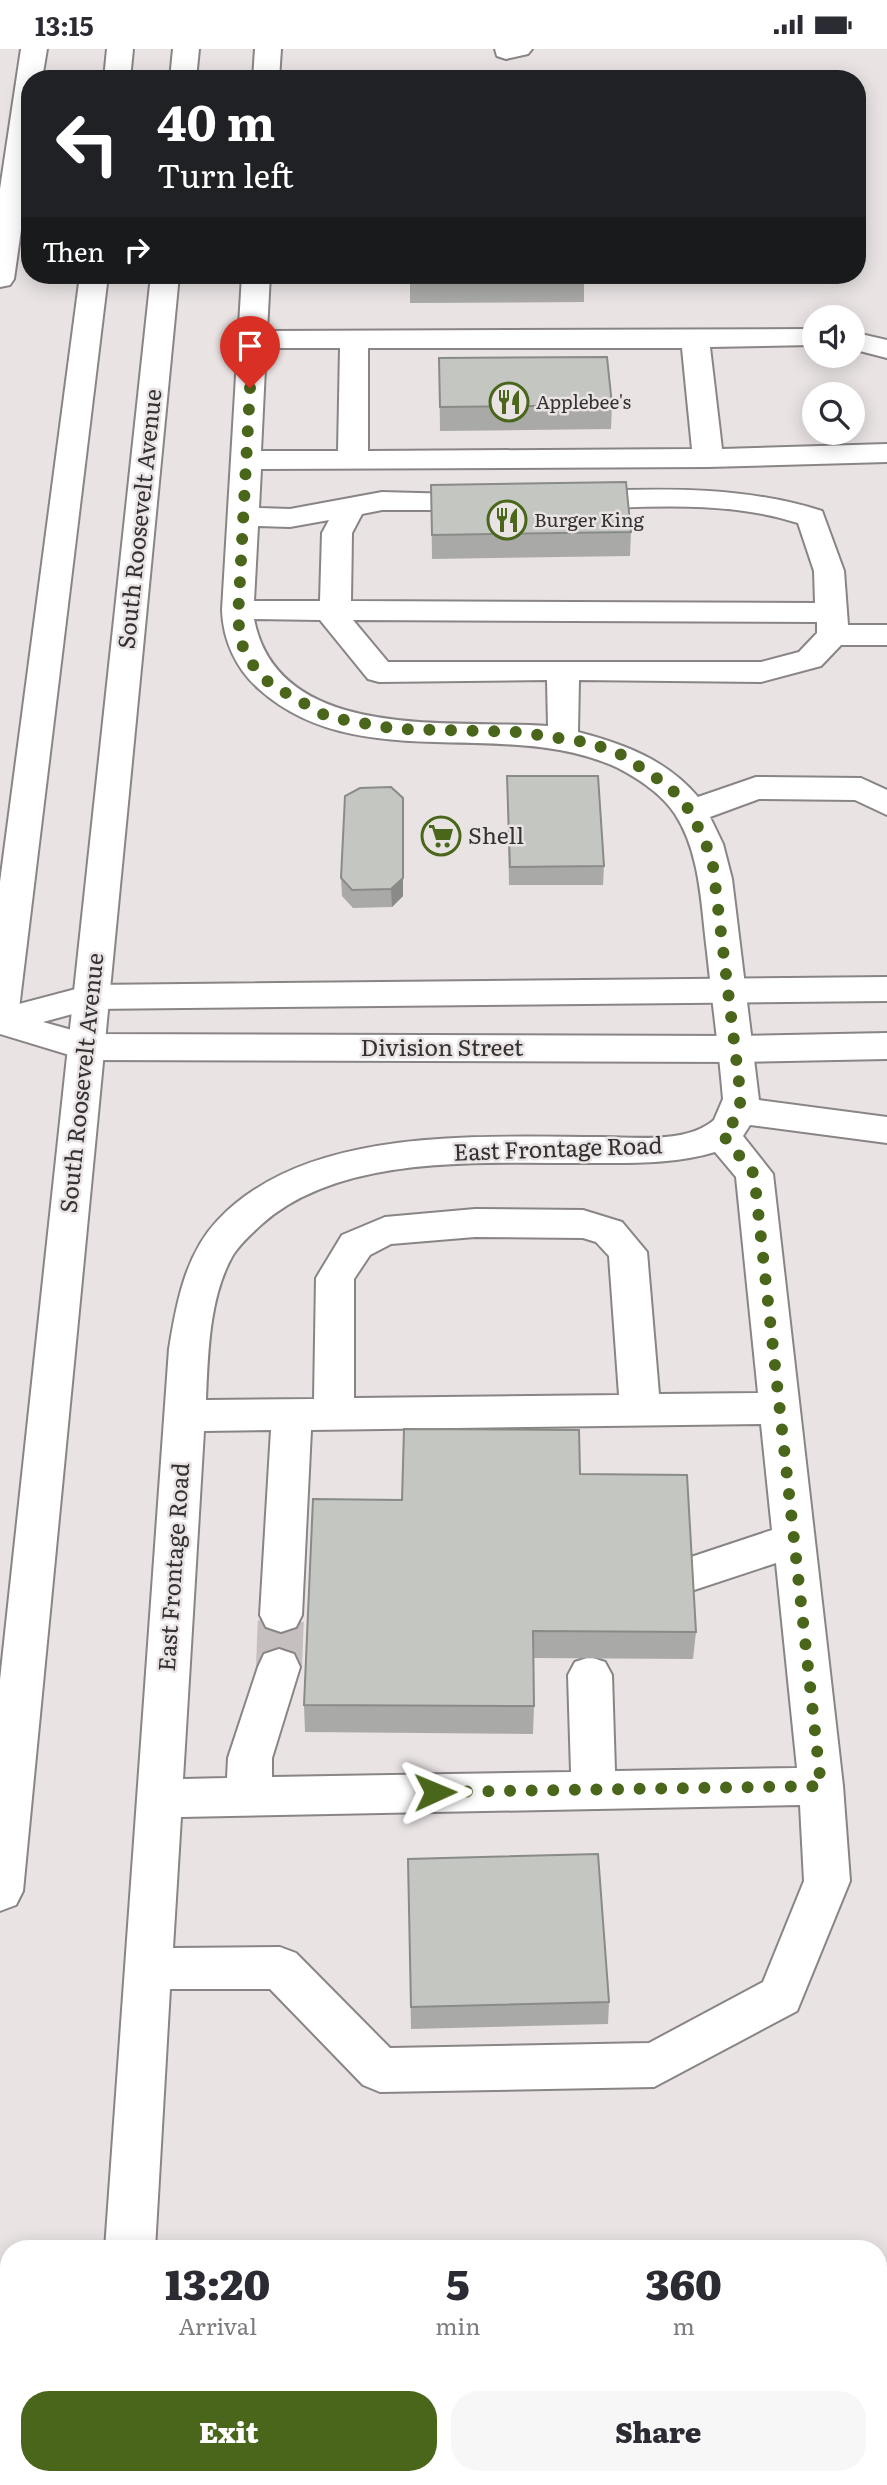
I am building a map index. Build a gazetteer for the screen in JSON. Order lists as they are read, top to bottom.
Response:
{
  "streets": {
    "main road": ["South Roosevelt Avenue", "Division Street", "East Frontage Road"]
  },
  "crossings": [
    ["South Roosevelt Avenue", "Division Street"]
  ],
  "places": {
    "restaurant": ["Applebee's", "Burger King"],
    "supermarket": ["Shell"]
  },
  "page": {
    "status": "13:15",
    "turn": ["40 m", "Turn left"],
    "then": "Then",
    "eta": [
      "13:20",
      "Arrival",
      "5",
      "min",
      "360",
      "m"
    ],
    "buttons": ["Exit", "Share"]
  }
}
